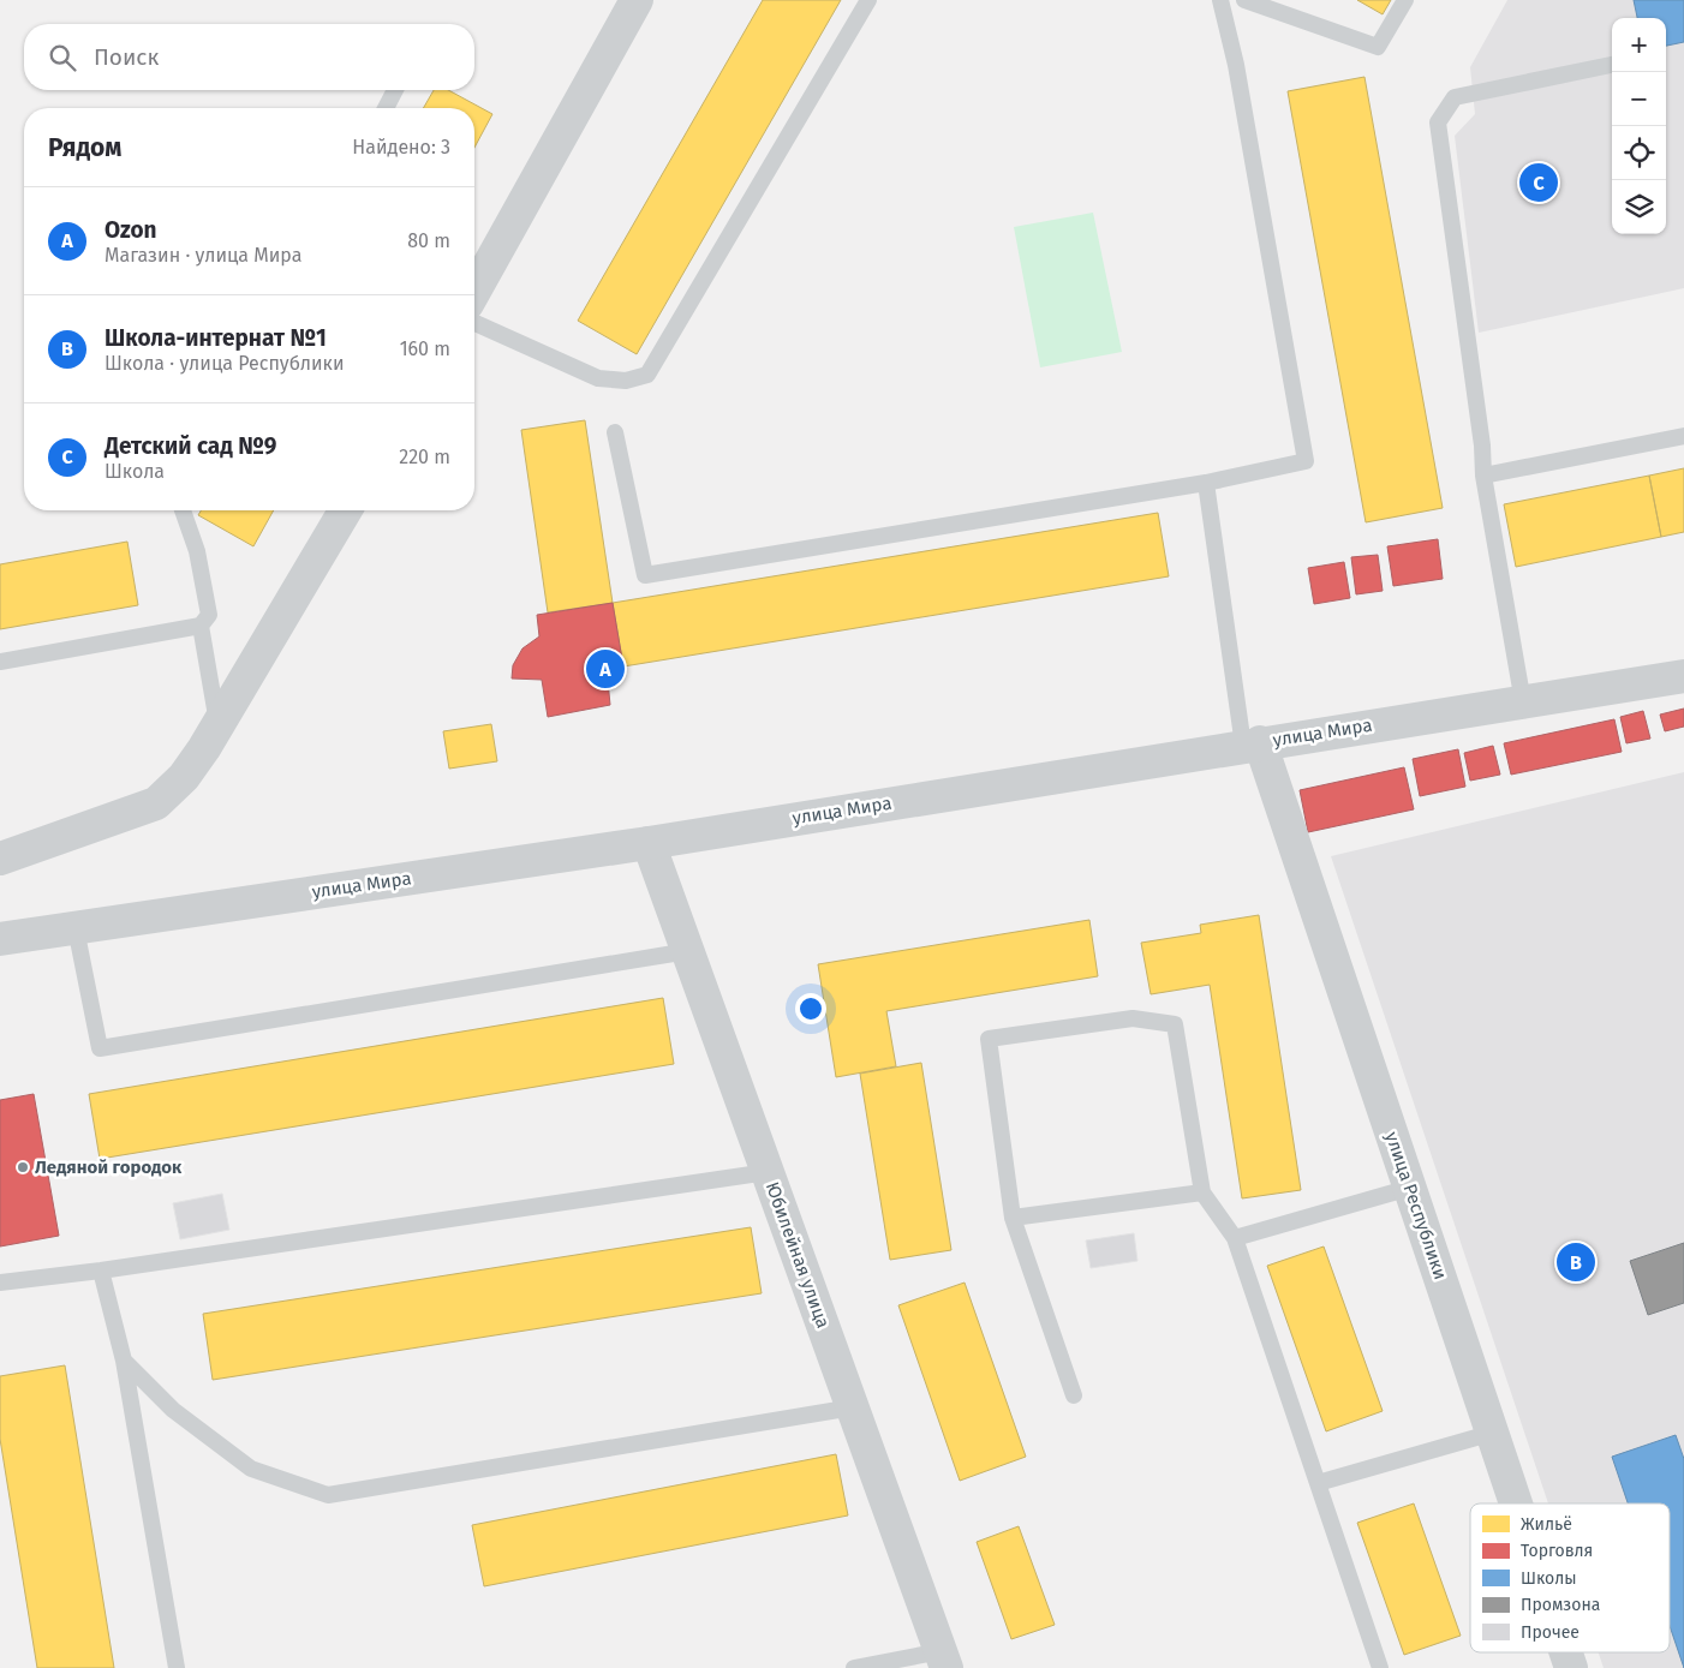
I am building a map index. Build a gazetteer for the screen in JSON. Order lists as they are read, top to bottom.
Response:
{
  "streets": {
    "street": ["улица Мира", "улица Республики", "Юбилейная улица"]
  },
  "crossings": [
    ["улица Мира", "улица Республики"],
    ["улица Мира", "Юбилейная улица"]
  ],
  "places": ["Ледяной городок"],
  "legend": [
    "Жильё",
    "Торговля",
    "Школы",
    "Промзона",
    "Прочее"
  ],
  "page": {
    "map_buttons": ["+", "−"],
    "search": "Поиск",
    "heading": ["Рядом", "Найдено: 3"],
    "pins": ["C", "A", "B"],
    "list": [
      {
        "mark": "A",
        "name": "Ozon",
        "note": "Магазин · улица Мира",
        "value": "80 m"
      },
      {
        "mark": "B",
        "name": "Школа-интернат №1",
        "note": "Школа · улица Республики",
        "value": "160 m"
      },
      {
        "mark": "C",
        "name": "Детский сад №9",
        "note": "Школа",
        "value": "220 m"
      }
    ]
  }
}
